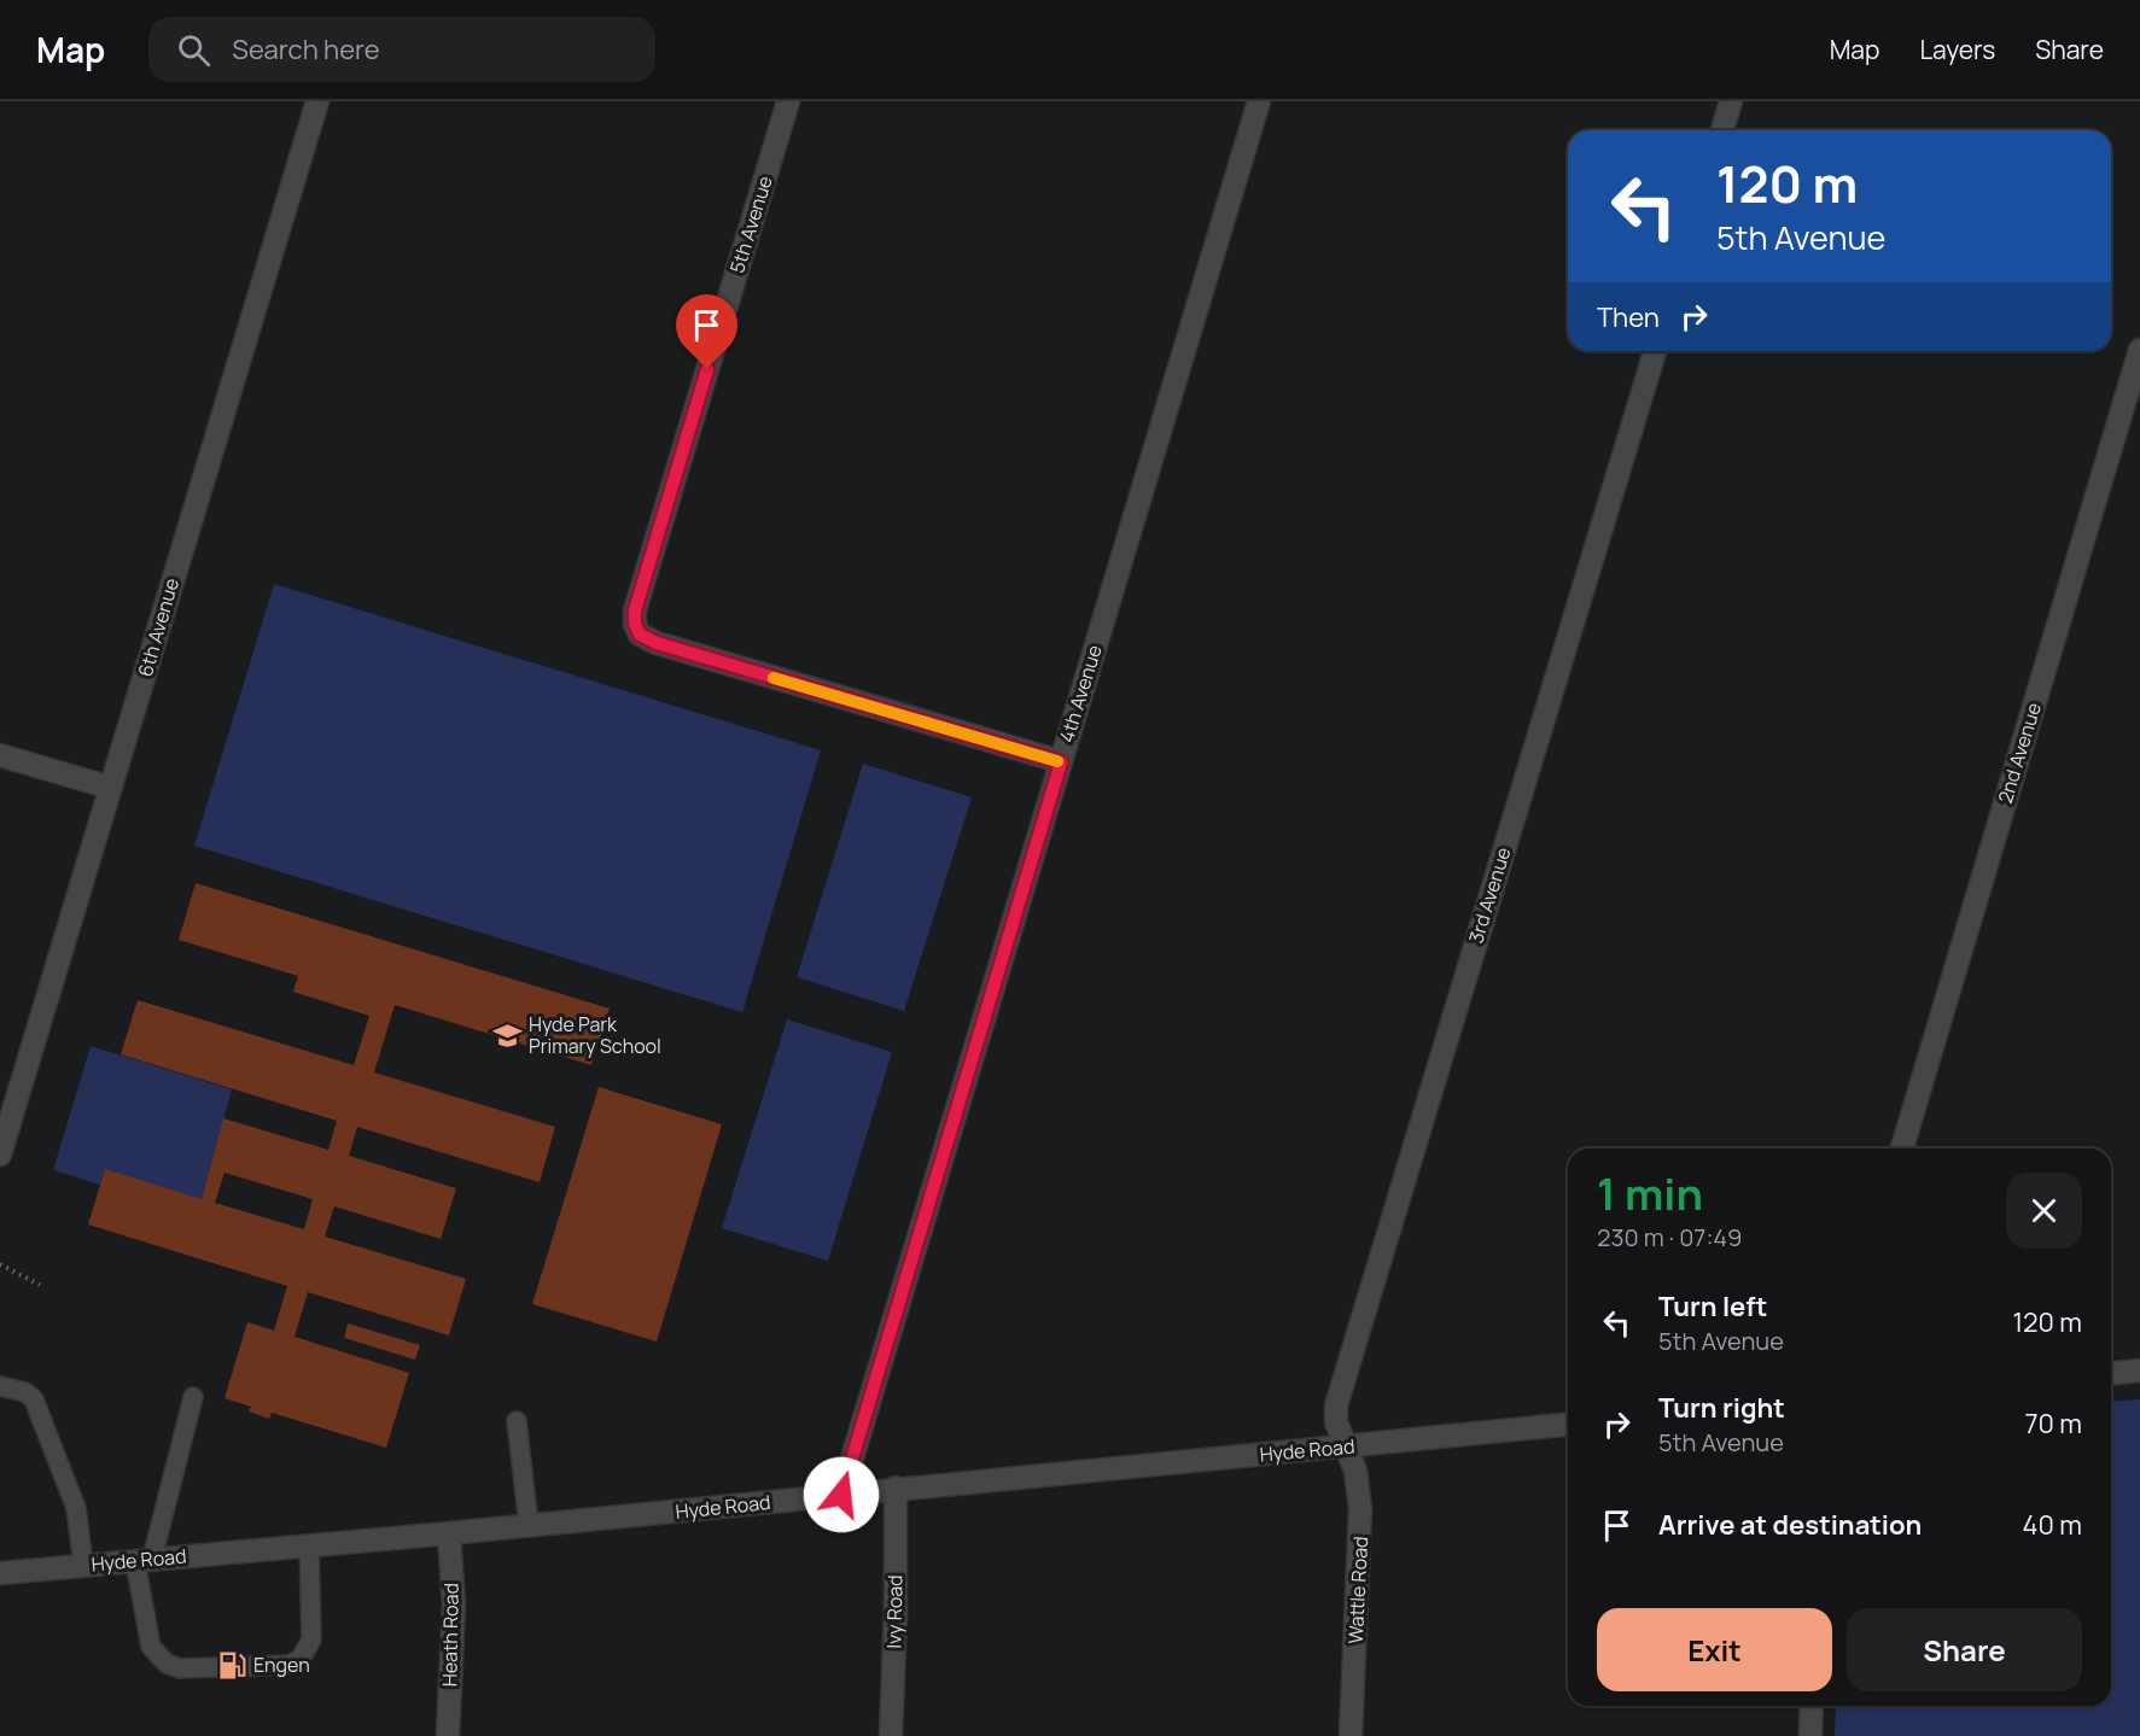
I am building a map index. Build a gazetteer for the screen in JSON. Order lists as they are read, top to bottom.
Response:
{
  "streets": {
    "street": [
      "5th Avenue",
      "6th Avenue",
      "4th Avenue",
      "2nd Avenue",
      "3rd Avenue",
      "Hyde Road",
      "Wattle Road",
      "Ivy Road",
      "Heath Road"
    ]
  },
  "crossings": [
    ["5th Avenue", "4th Avenue"],
    ["4th Avenue", "Hyde Road"],
    ["3rd Avenue", "Hyde Road"],
    ["3rd Avenue", "Wattle Road"],
    ["Hyde Road", "Wattle Road"],
    ["Hyde Road", "Ivy Road"],
    ["Hyde Road", "Heath Road"]
  ],
  "places": {
    "school or university": ["Hyde Park Primary School"],
    "fuel station": ["Engen"]
  },
  "page": {
    "header": "Map",
    "search": "Search here",
    "nav": ["Map", "Layers", "Share"],
    "turn": ["120 m", "5th Avenue"],
    "then": "Then",
    "heading": ["1 min", "230 m · 07:49"],
    "list": [
      {
        "name": "Turn left",
        "note": "5th Avenue",
        "value": "120 m"
      },
      {
        "name": "Turn right",
        "note": "5th Avenue",
        "value": "70 m"
      },
      {
        "name": "Arrive at destination",
        "value": "40 m"
      }
    ],
    "buttons": ["Exit", "Share"]
  }
}
